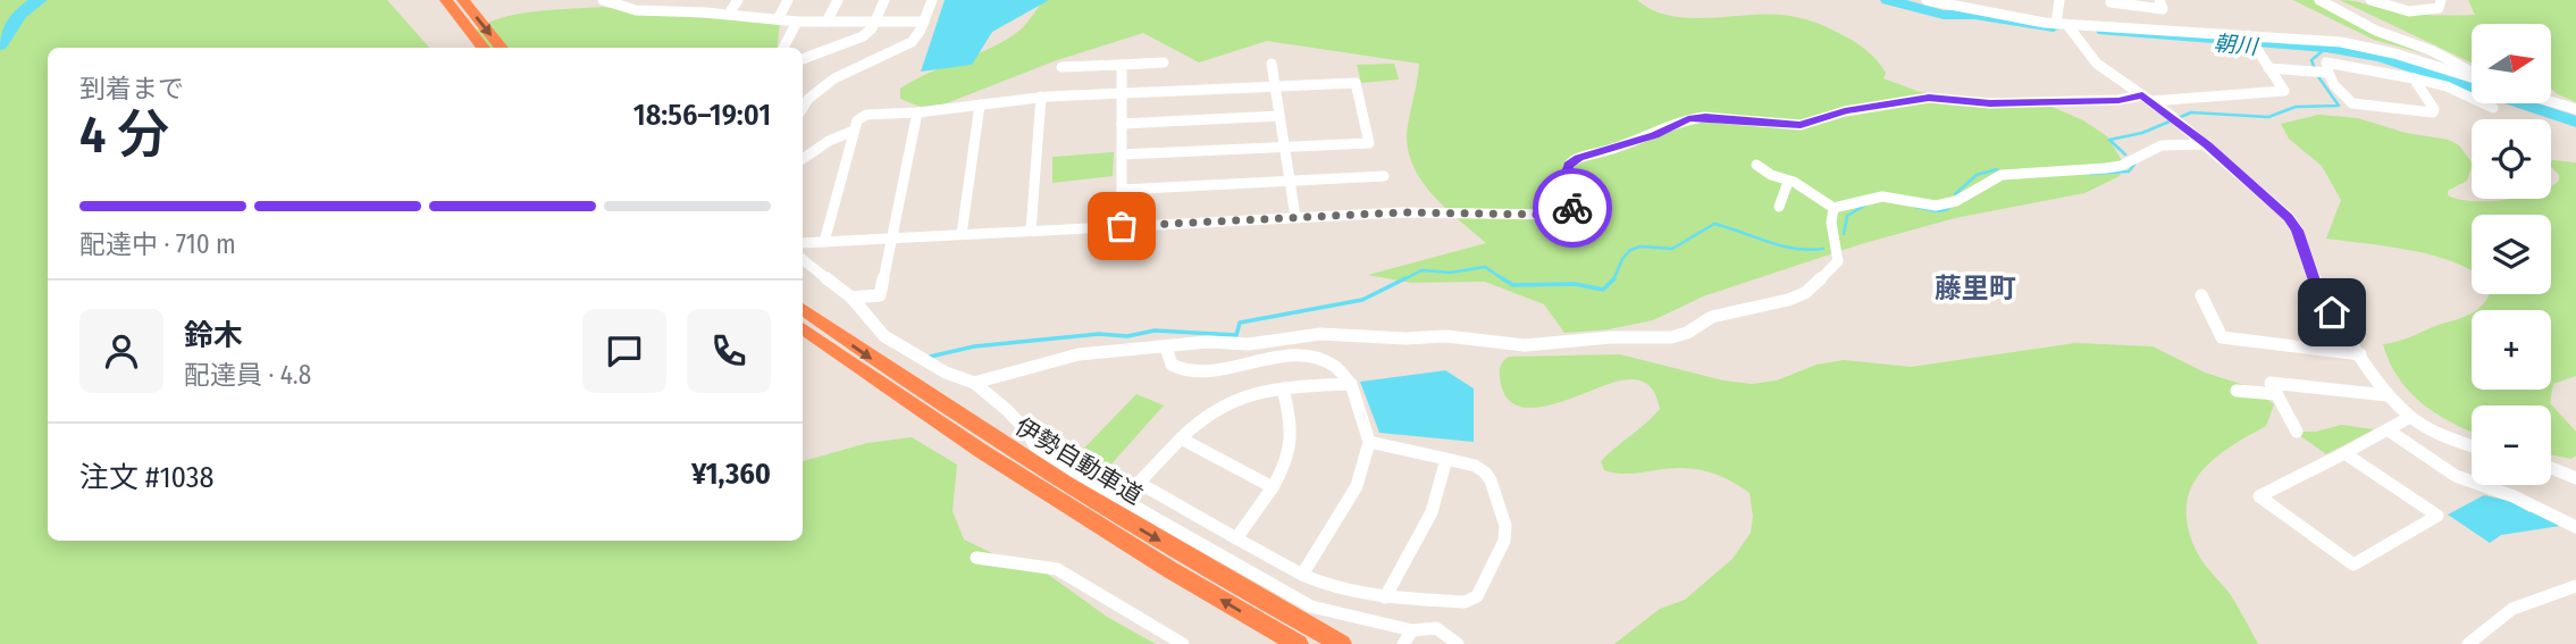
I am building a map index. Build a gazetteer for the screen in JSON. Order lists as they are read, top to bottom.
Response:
{
  "streets": {
    "highway": ["伊勢自動車道"]
  },
  "districts": ["藤里町"],
  "water": ["朝川"],
  "north": "right",
  "page": {
    "map_buttons": ["+", "−"],
    "heading": ["4 分", "到着まで", "18:56–19:01"],
    "panel": [
      "鈴木",
      "配達員 · 4.8",
      "注文 #1038",
      "¥1,360"
    ],
    "bar": "配達中 · 710 m"
  }
}
